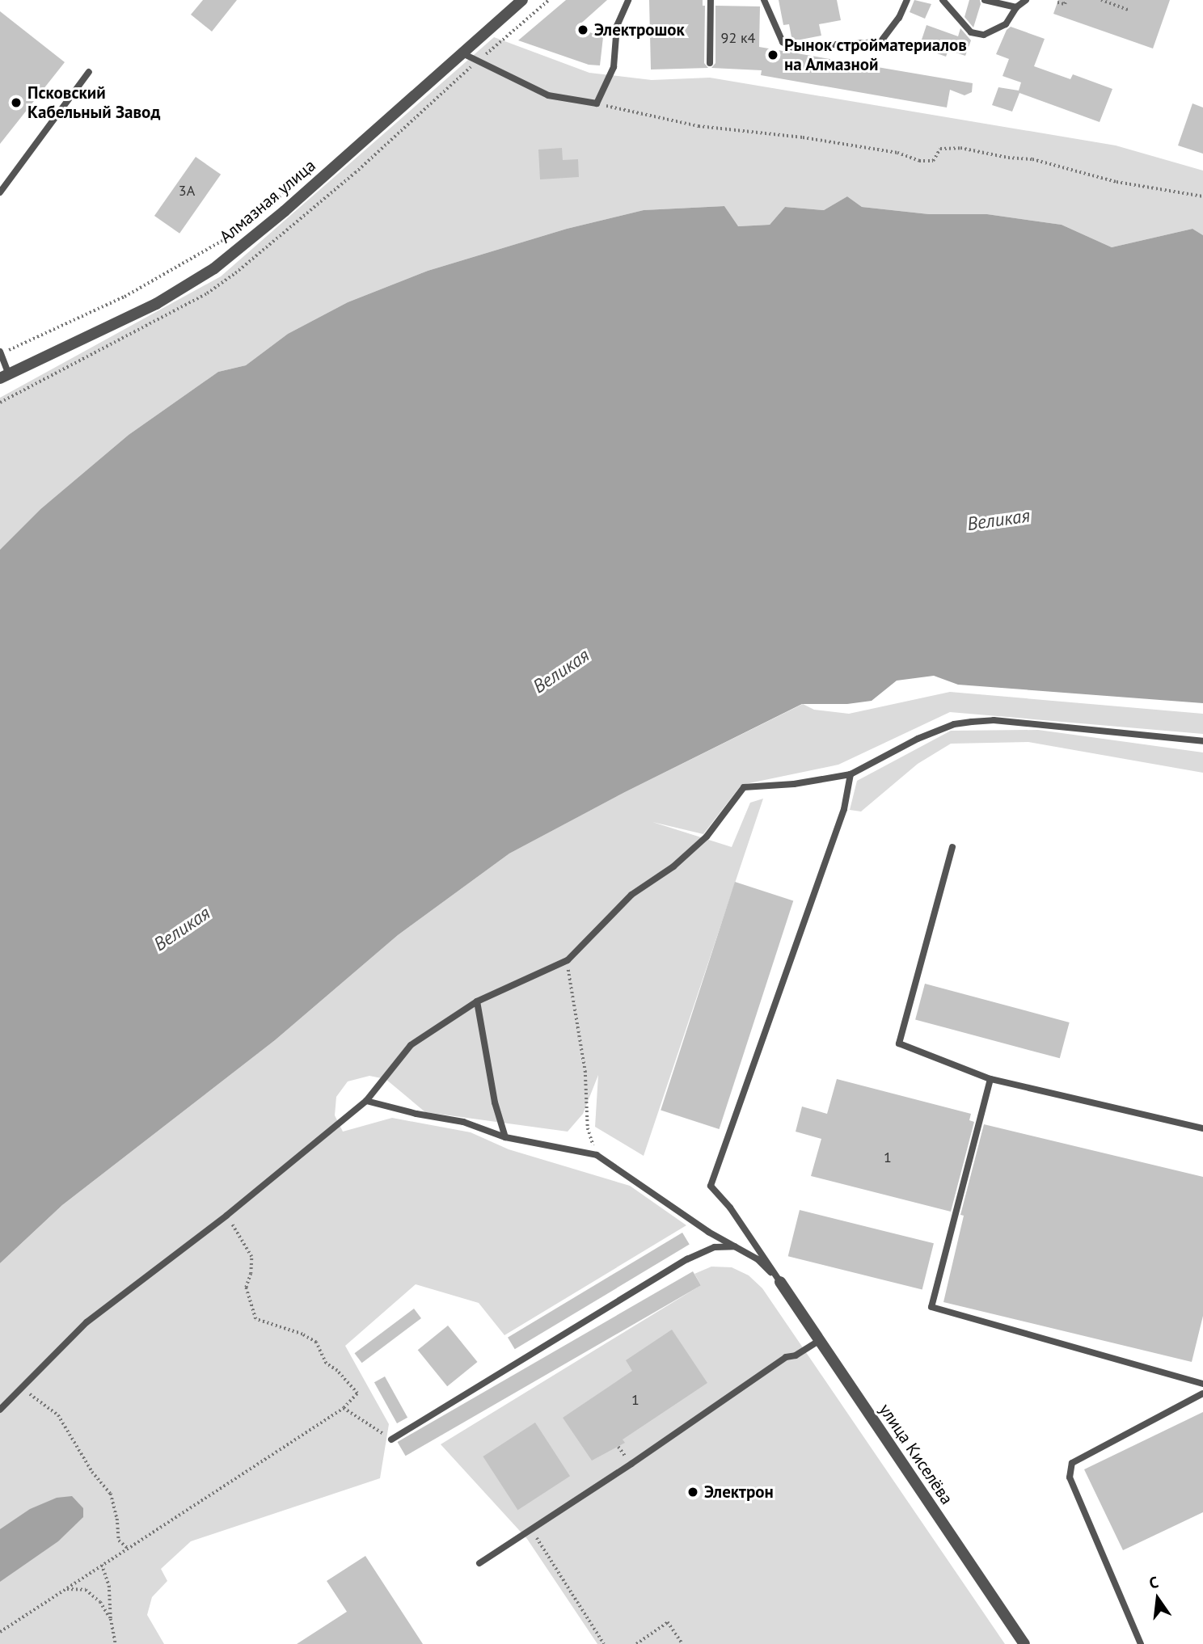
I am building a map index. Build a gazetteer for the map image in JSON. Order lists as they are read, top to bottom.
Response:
{
  "streets": {
    "street": ["Алмазная улица", "улица Киселёва"]
  },
  "water": ["Великая"],
  "places": [
    "Электрошок",
    "Рынок стройматериалов на Алмазной",
    "Псковский Кабельный Завод",
    "Электрон"
  ],
  "house_numbers": [
    "92 к4",
    "3А",
    "1",
    "1"
  ],
  "north": "top"
}
